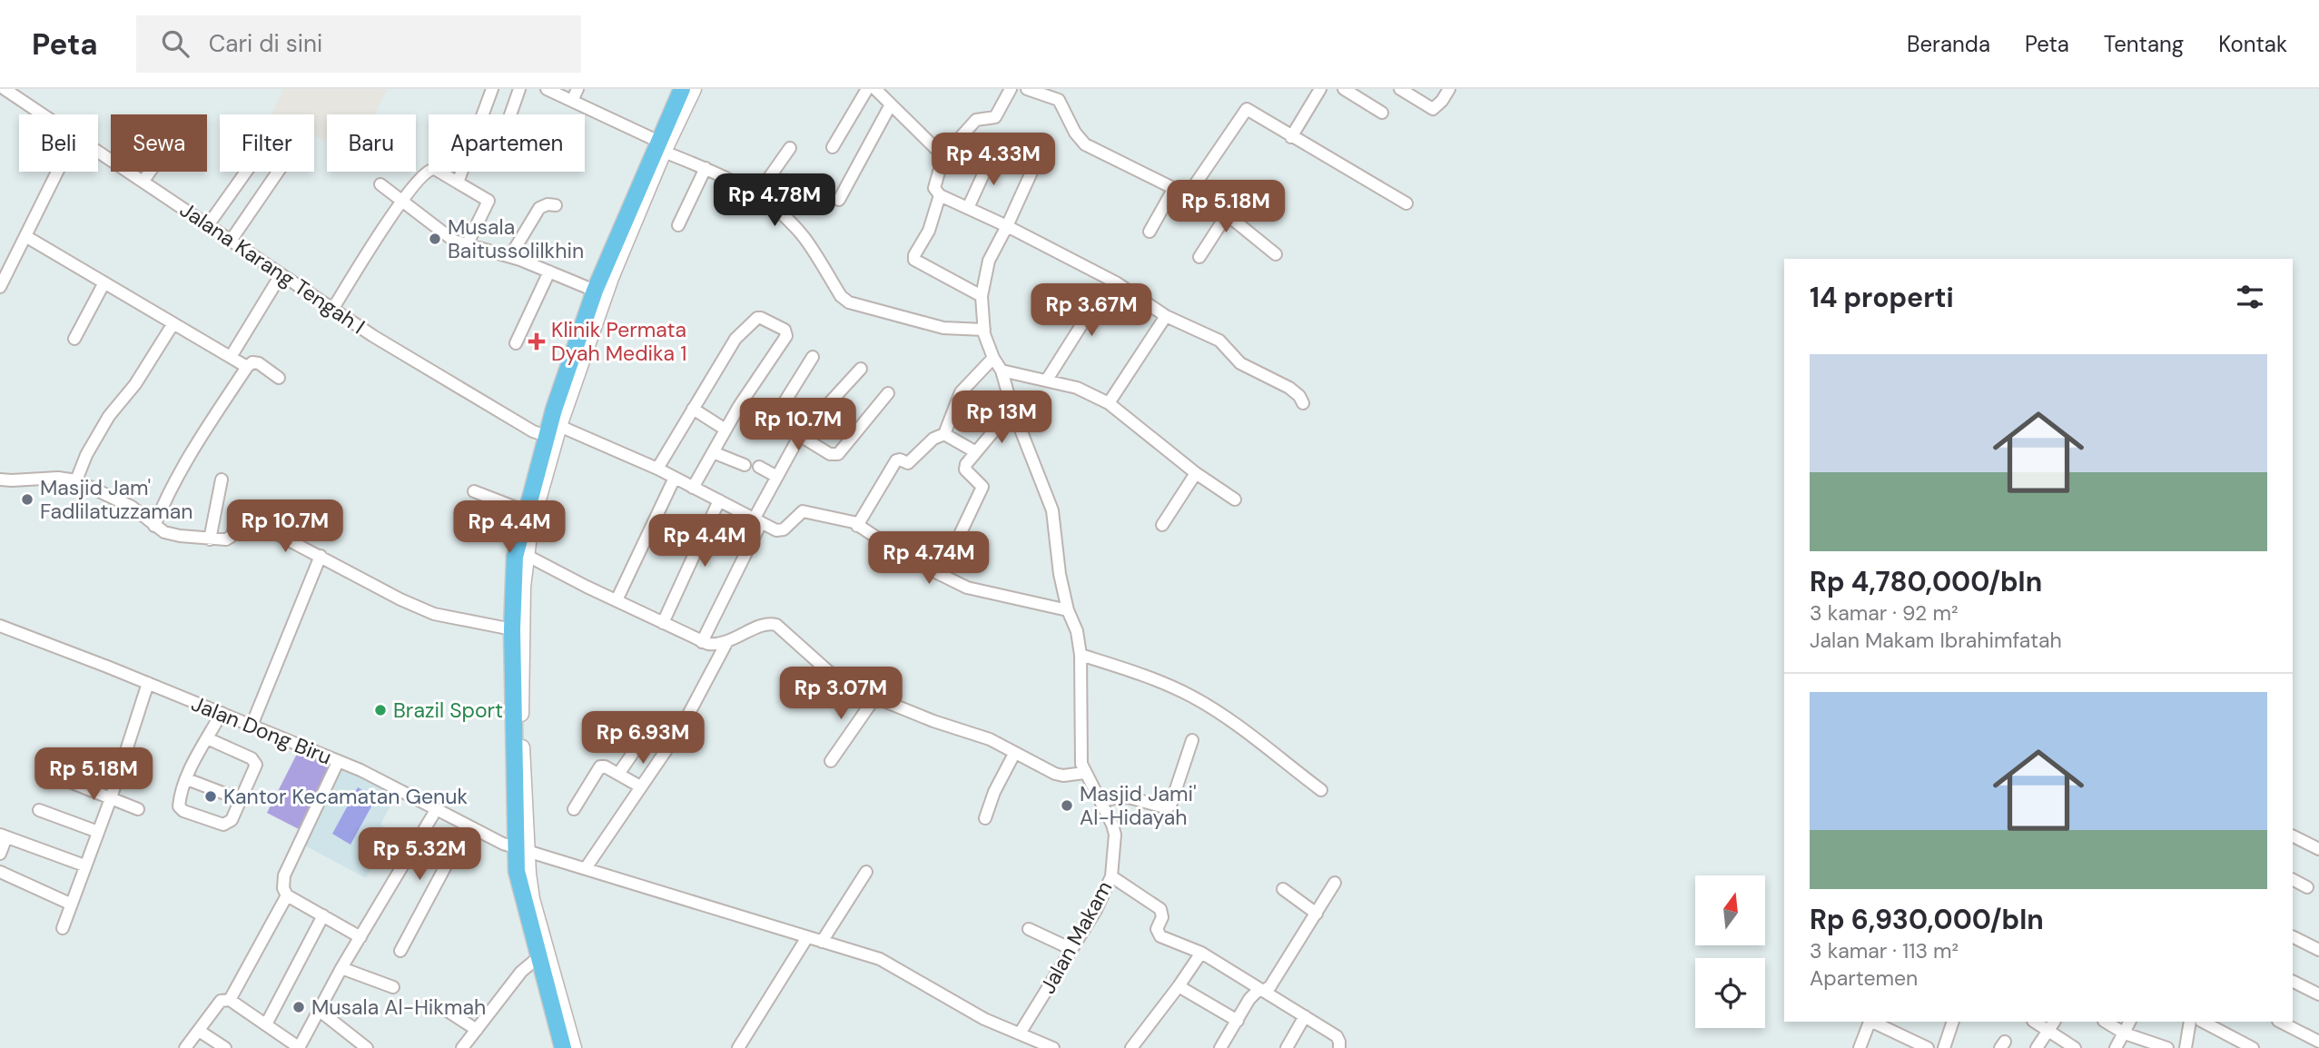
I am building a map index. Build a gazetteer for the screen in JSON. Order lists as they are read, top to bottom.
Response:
{
  "streets": {
    "street": ["Jalana Karang Tengah I", "Jalan Dong Biru", "Jalan Makam"]
  },
  "crossings": [
    ["Jalan Dong Biru", "Jalan Makam"]
  ],
  "places": {
    "other": [
      "Musala Baitussolilkhin",
      "Masjid Jam' Fadlilatuzzaman",
      "Brazil Sport",
      "Kantor Kecamatan Genuk",
      "Masjid Jami' Al-Hidayah",
      "Musala Al-Hikmah"
    ],
    "health": ["Klinik Permata Dyah Medika 1"]
  },
  "north": "top",
  "page": {
    "header": "Peta",
    "search": "Cari di sini",
    "nav": [
      "Beranda",
      "Peta",
      "Tentang",
      "Kontak"
    ],
    "chip": [
      "Beli",
      "Sewa",
      "Filter",
      "Baru",
      "Apartemen"
    ],
    "price": [
      "Rp 4.33M",
      "Rp 4.78M",
      "Rp 5.18M",
      "Rp 3.67M",
      "Rp 13M",
      "Rp 10.7M",
      "Rp 10.7M",
      "Rp 4.4M",
      "Rp 4.4M",
      "Rp 4.74M",
      "Rp 3.07M",
      "Rp 6.93M",
      "Rp 5.18M",
      "Rp 5.32M"
    ],
    "heading": "14 properti",
    "list": [
      {
        "name": "Rp 4,780,000/bln",
        "note": "3 kamar · 92 m² · Jalan Makam Ibrahimfatah"
      },
      {
        "name": "Rp 6,930,000/bln",
        "note": "3 kamar · 113 m² · Apartemen"
      }
    ]
  }
}
